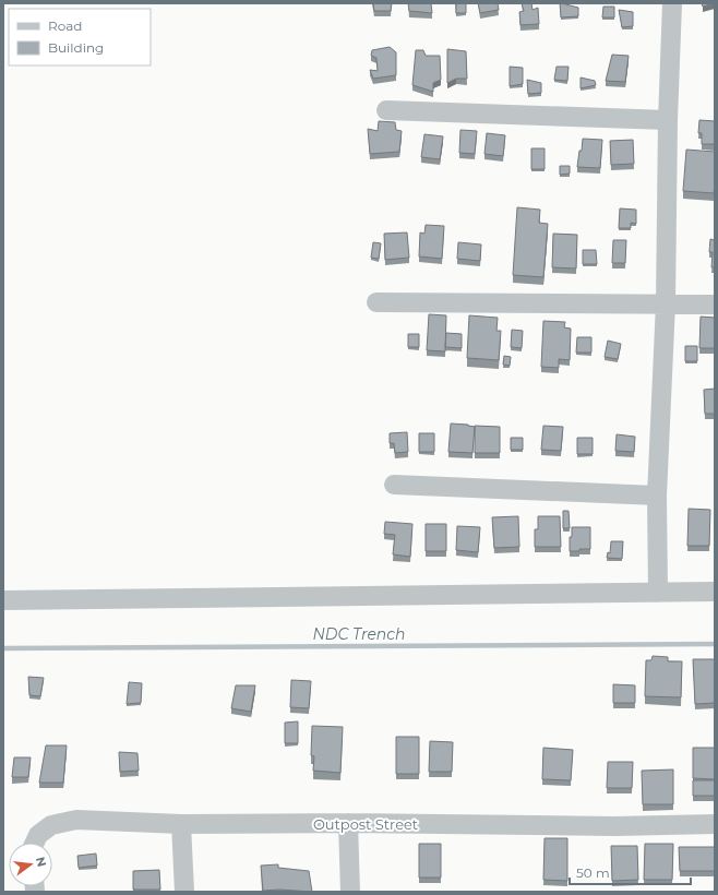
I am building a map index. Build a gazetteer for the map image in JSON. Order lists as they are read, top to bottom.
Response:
{
  "streets": {
    "street": ["Outpost Street"]
  },
  "water": ["NDC Trench"],
  "legend": ["Road", "Building"],
  "scale_bar": "50 m",
  "north": "right"
}
